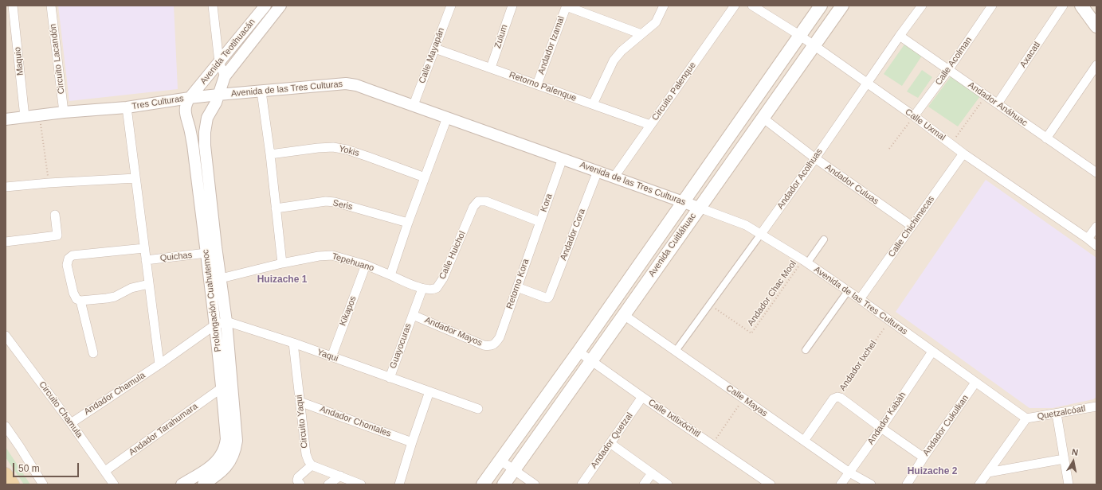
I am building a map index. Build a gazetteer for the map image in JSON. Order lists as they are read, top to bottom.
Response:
{
  "streets": {
    "main road": ["Avenida Cuitláhuac"],
    "street": [
      "Zulum",
      "Andador Izamal",
      "Avenida Teotihuacán",
      "Axacatl",
      "Calle Mayapán",
      "Circuito Lacandón",
      "Maquio",
      "Calle Acolman",
      "Retorno Palenque",
      "Avenida de las Tres Culturas",
      "Circuito Palenque",
      "Tres Culturas",
      "Andador Anáhuac",
      "Calle Uxmal",
      "Yokis",
      "Andador Acolhuas",
      "Andador Culuas",
      "Kora",
      "Seris",
      "Calle Chichimecas",
      "Andador Cora",
      "Calle Huichol",
      "Quichas",
      "Tepehuano",
      "Retorno Kora",
      "Prolongación Cuahutemoc",
      "Kikapos",
      "Andador Mayos",
      "Guayocuras",
      "Yaqui",
      "Andador Ixchel",
      "Andador Chamula",
      "Calle Mayas",
      "Circuito Chamula",
      "Quetzalcóatl",
      "Calle Ixtlixóchitl",
      "Andador Kabáh",
      "Circuito Yaqui",
      "Andador Chontales",
      "Andador Cukulkan",
      "Andador Tarahumara",
      "Andador Quetzal"
    ],
    "path": ["Andador Chac Mool"]
  },
  "crossings": [
    ["Zulum", "Retorno Palenque"],
    ["Andador Izamal", "Retorno Palenque"],
    ["Avenida Teotihuacán", "Avenida de las Tres Culturas"],
    ["Avenida Teotihuacán", "Tres Culturas"],
    ["Avenida Teotihuacán", "Prolongación Cuahutemoc"],
    ["Axacatl", "Andador Anáhuac"],
    ["Calle Mayapán", "Retorno Palenque"],
    ["Calle Mayapán", "Avenida de las Tres Culturas"],
    ["Calle Acolman", "Andador Anáhuac"],
    ["Calle Acolman", "Calle Uxmal"],
    ["Retorno Palenque", "Circuito Palenque"],
    ["Avenida de las Tres Culturas", "Circuito Palenque"],
    ["Avenida de las Tres Culturas", "Tres Culturas"],
    ["Avenida de las Tres Culturas", "Andador Acolhuas"],
    ["Avenida de las Tres Culturas", "Kora"],
    ["Avenida de las Tres Culturas", "Calle Chichimecas"],
    ["Avenida de las Tres Culturas", "Andador Cora"],
    ["Avenida de las Tres Culturas", "Avenida Cuitláhuac"],
    ["Avenida de las Tres Culturas", "Andador Chac Mool"],
    ["Avenida de las Tres Culturas", "Prolongación Cuahutemoc"],
    ["Avenida de las Tres Culturas", "Andador Ixchel"],
    ["Avenida de las Tres Culturas", "Quetzalcóatl"],
    ["Avenida de las Tres Culturas", "Andador Kabáh"],
    ["Avenida de las Tres Culturas", "Andador Cukulkan"],
    ["Tres Culturas", "Prolongación Cuahutemoc"],
    ["Andador Anáhuac", "Andador Acolhuas"],
    ["Calle Uxmal", "Andador Acolhuas"],
    ["Calle Uxmal", "Calle Chichimecas"],
    ["Calle Uxmal", "Avenida Cuitláhuac"],
    ["Andador Acolhuas", "Andador Culuas"],
    ["Andador Acolhuas", "Andador Chac Mool"],
    ["Andador Acolhuas", "Calle Mayas"],
    ["Andador Culuas", "Calle Chichimecas"],
    ["Andador Culuas", "Avenida Cuitláhuac"],
    ["Kora", "Calle Huichol"],
    ["Kora", "Retorno Kora"],
    ["Andador Cora", "Retorno Kora"],
    ["Avenida Cuitláhuac", "Calle Mayas"],
    ["Avenida Cuitláhuac", "Calle Ixtlixóchitl"],
    ["Calle Huichol", "Tepehuano"],
    ["Quichas", "Prolongación Cuahutemoc"],
    ["Tepehuano", "Prolongación Cuahutemoc"],
    ["Tepehuano", "Kikapos"],
    ["Retorno Kora", "Andador Mayos"],
    ["Prolongación Cuahutemoc", "Yaqui"],
    ["Prolongación Cuahutemoc", "Andador Chamula"],
    ["Prolongación Cuahutemoc", "Andador Tarahumara"],
    ["Kikapos", "Yaqui"],
    ["Andador Mayos", "Guayocuras"],
    ["Guayocuras", "Yaqui"],
    ["Yaqui", "Andador Chamula"],
    ["Yaqui", "Circuito Yaqui"],
    ["Andador Ixchel", "Calle Mayas"],
    ["Andador Chamula", "Circuito Chamula"],
    ["Calle Mayas", "Andador Kabáh"],
    ["Circuito Chamula", "Andador Tarahumara"],
    ["Calle Ixtlixóchitl", "Andador Quetzal"],
    ["Circuito Yaqui", "Andador Chontales"]
  ],
  "districts": ["Huizache 1", "Huizache 2"],
  "scale_bar": "50 m",
  "north": "top"
}
